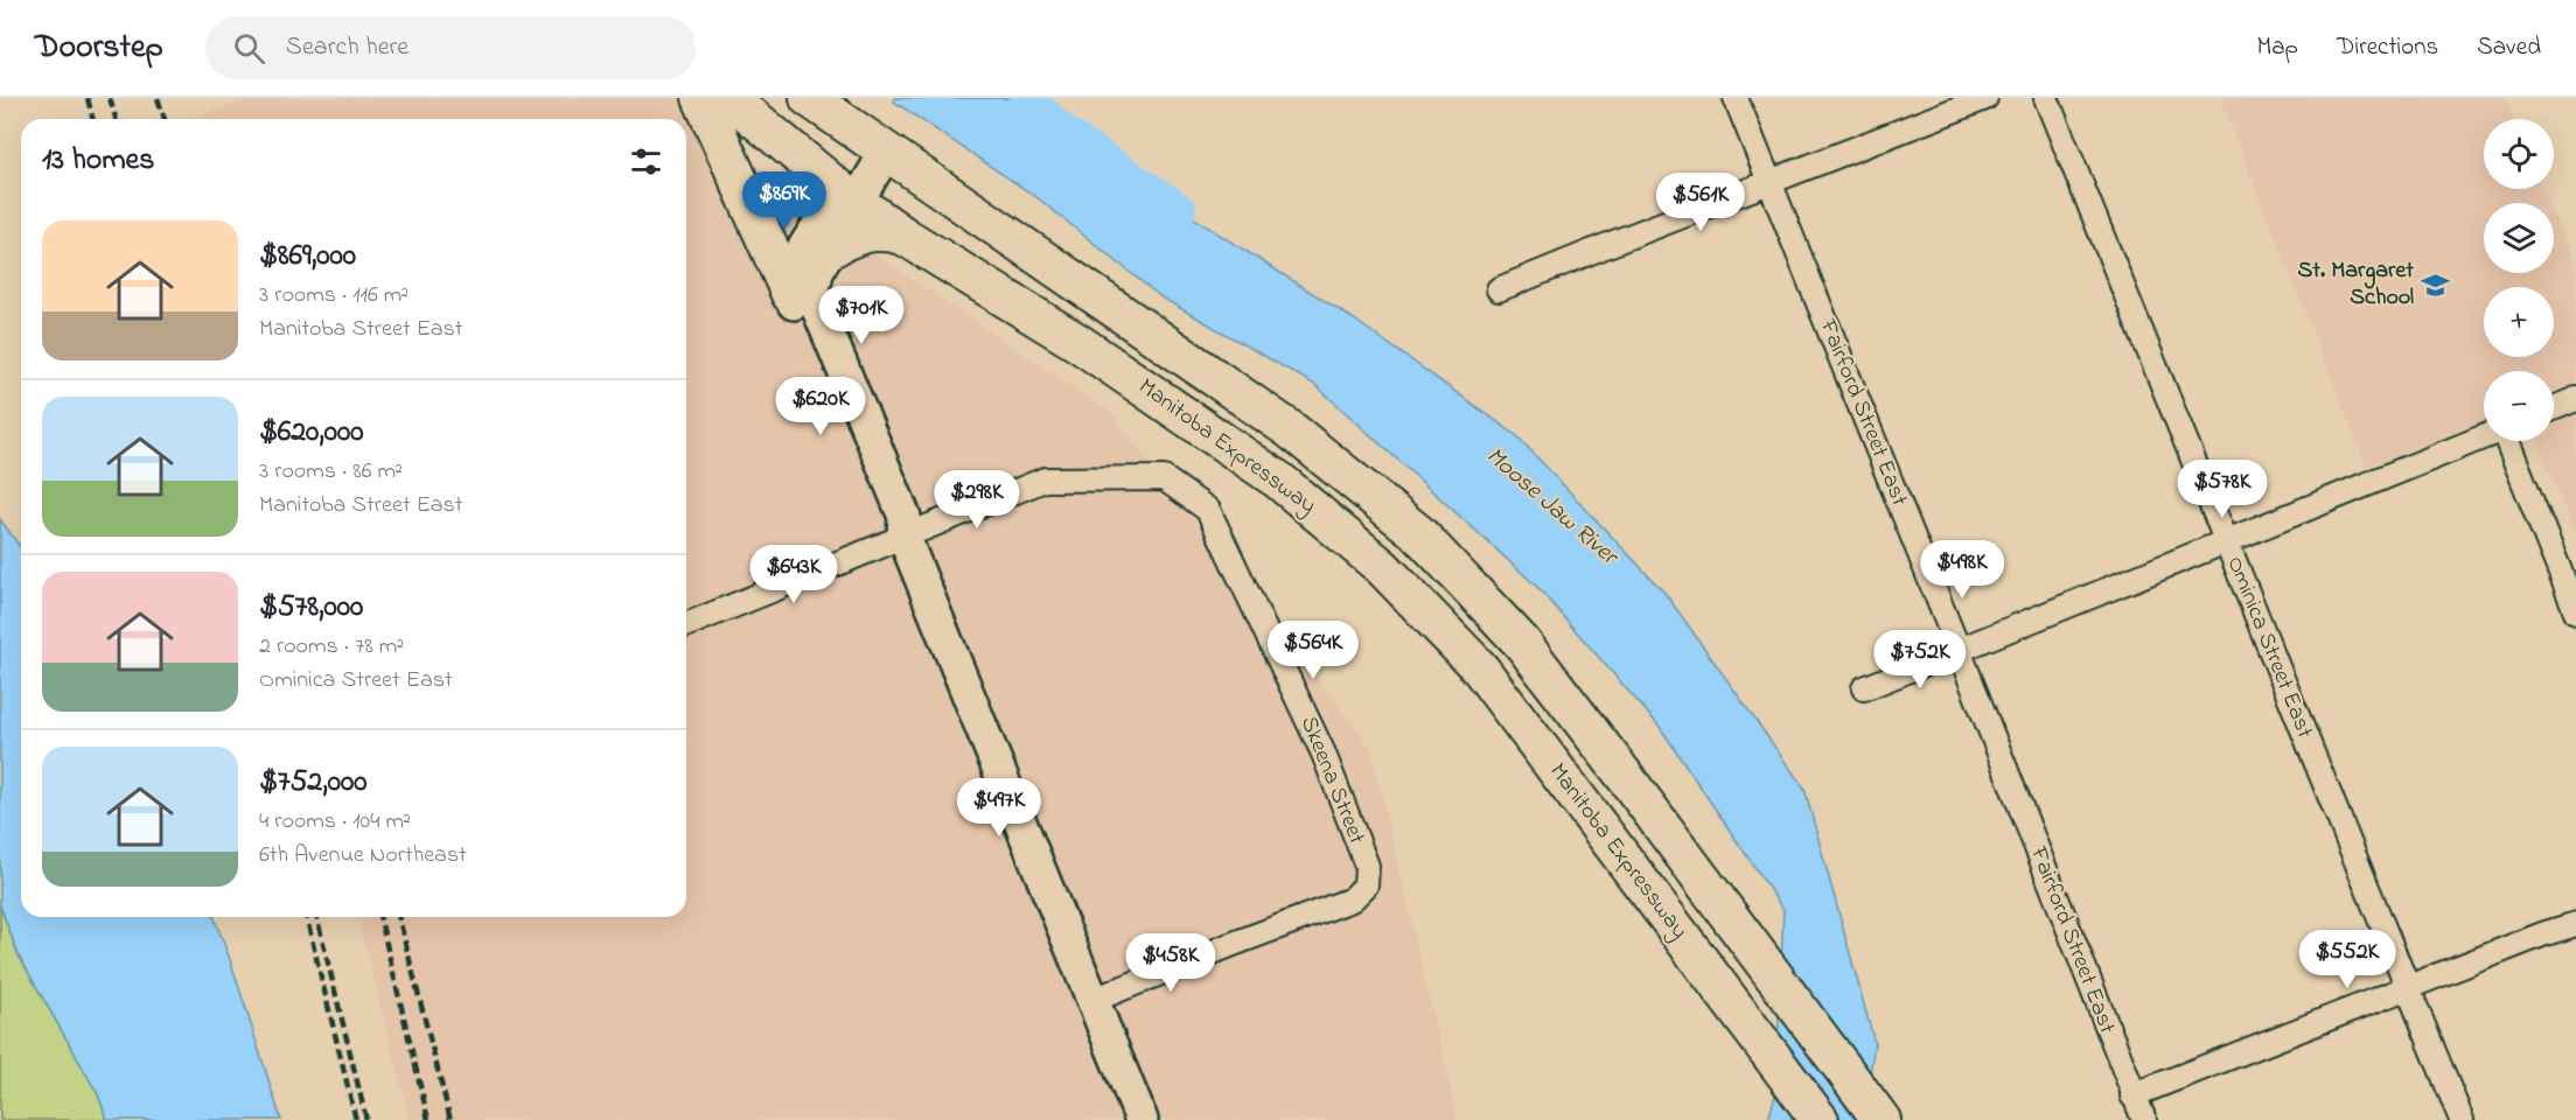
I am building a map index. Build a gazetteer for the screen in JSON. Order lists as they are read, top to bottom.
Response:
{
  "streets": {
    "main road": ["Manitoba Expressway"],
    "street": ["Fairford Street East", "Ominica Street East", "Skeena Street"]
  },
  "water": ["Moose Jaw River"],
  "places": {
    "school or university": ["St. Margaret School"]
  },
  "page": {
    "header": "Doorstep",
    "search": "Search here",
    "nav": ["Map", "Directions", "Saved"],
    "map_buttons": ["+", "−"],
    "heading": "13 homes",
    "price": [
      "$869K",
      "$561K",
      "$701K",
      "$620K",
      "$578K",
      "$298K",
      "$498K",
      "$643K",
      "$564K",
      "$752K",
      "$497K",
      "$552K",
      "$458K"
    ],
    "list": [
      {
        "name": "$869,000",
        "note": "3 rooms · 116 m² · Manitoba Street East"
      },
      {
        "name": "$620,000",
        "note": "3 rooms · 86 m² · Manitoba Street East"
      },
      {
        "name": "$578,000",
        "note": "2 rooms · 78 m² · Ominica Street East"
      },
      {
        "name": "$752,000",
        "note": "4 rooms · 104 m² · 6th Avenue Northeast"
      }
    ]
  }
}
